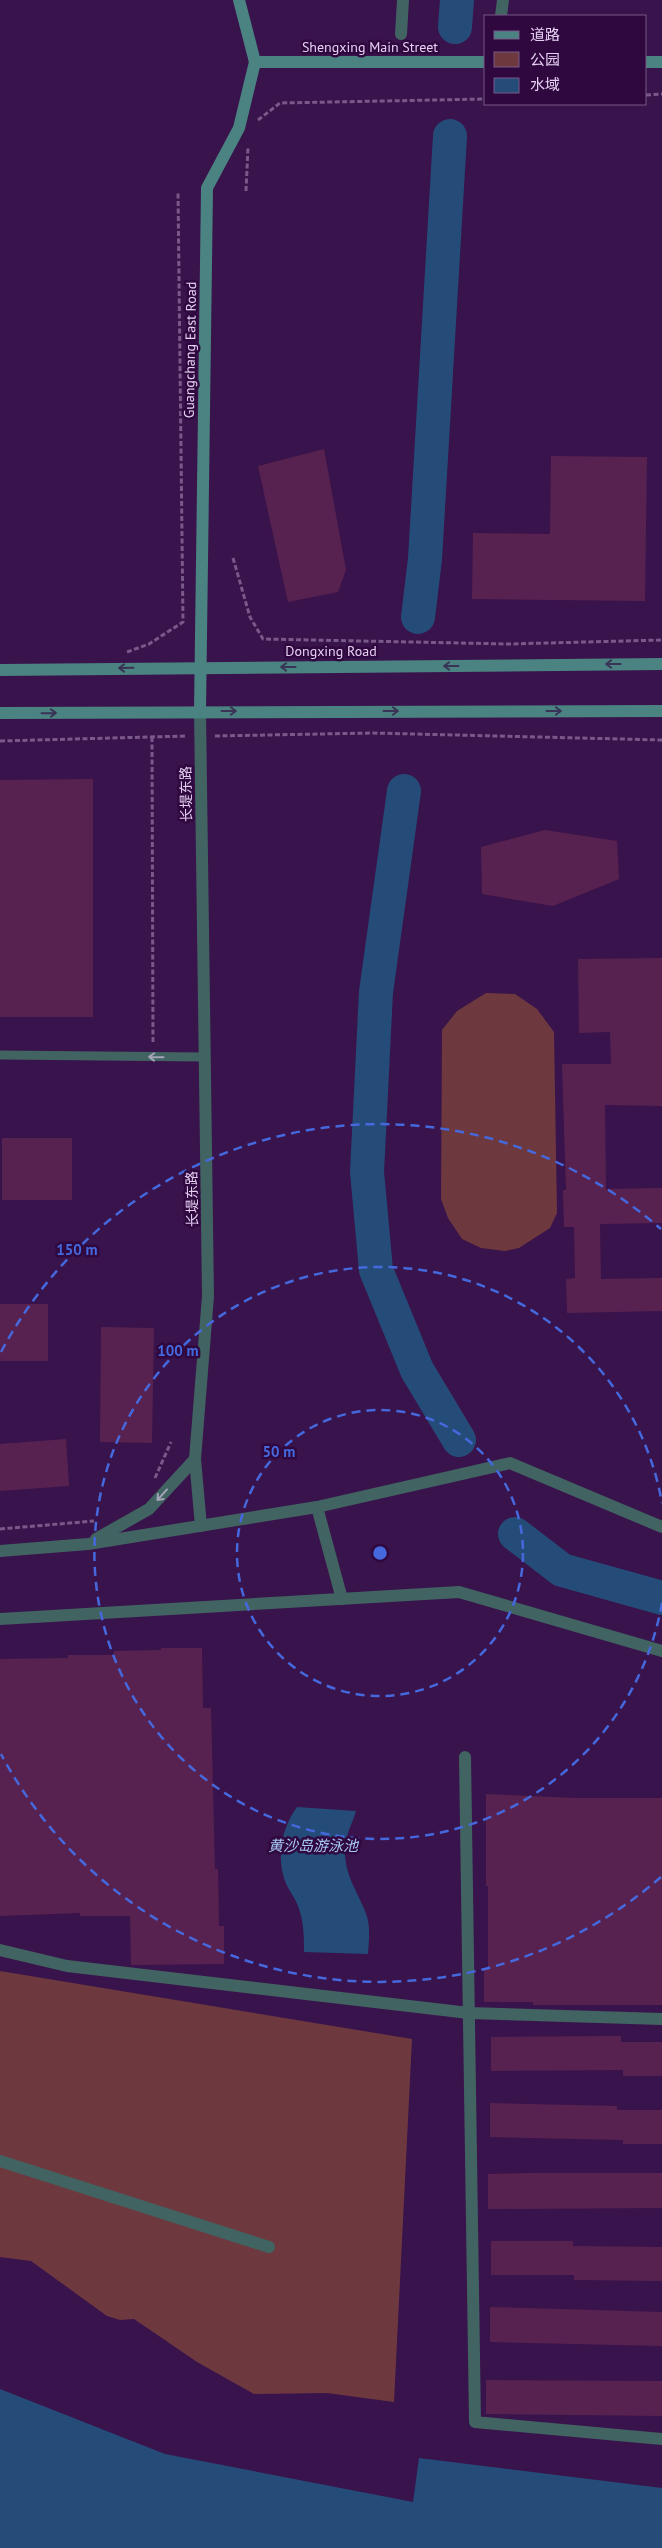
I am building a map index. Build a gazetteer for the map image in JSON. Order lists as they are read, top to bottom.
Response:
{
  "streets": {
    "main road": ["Shengxing Main Street", "Guangchang East Road", "Dongxing Road"],
    "street": ["长堤东路"]
  },
  "crossings": [
    ["Shengxing Main Street", "Guangchang East Road"],
    ["Guangchang East Road", "Dongxing Road"],
    ["Guangchang East Road", "长堤东路"]
  ],
  "water": ["黄沙岛游泳池"],
  "legend": ["道路", "公园", "水域"],
  "rings": ["150 m", "100 m", "50 m"]
}
